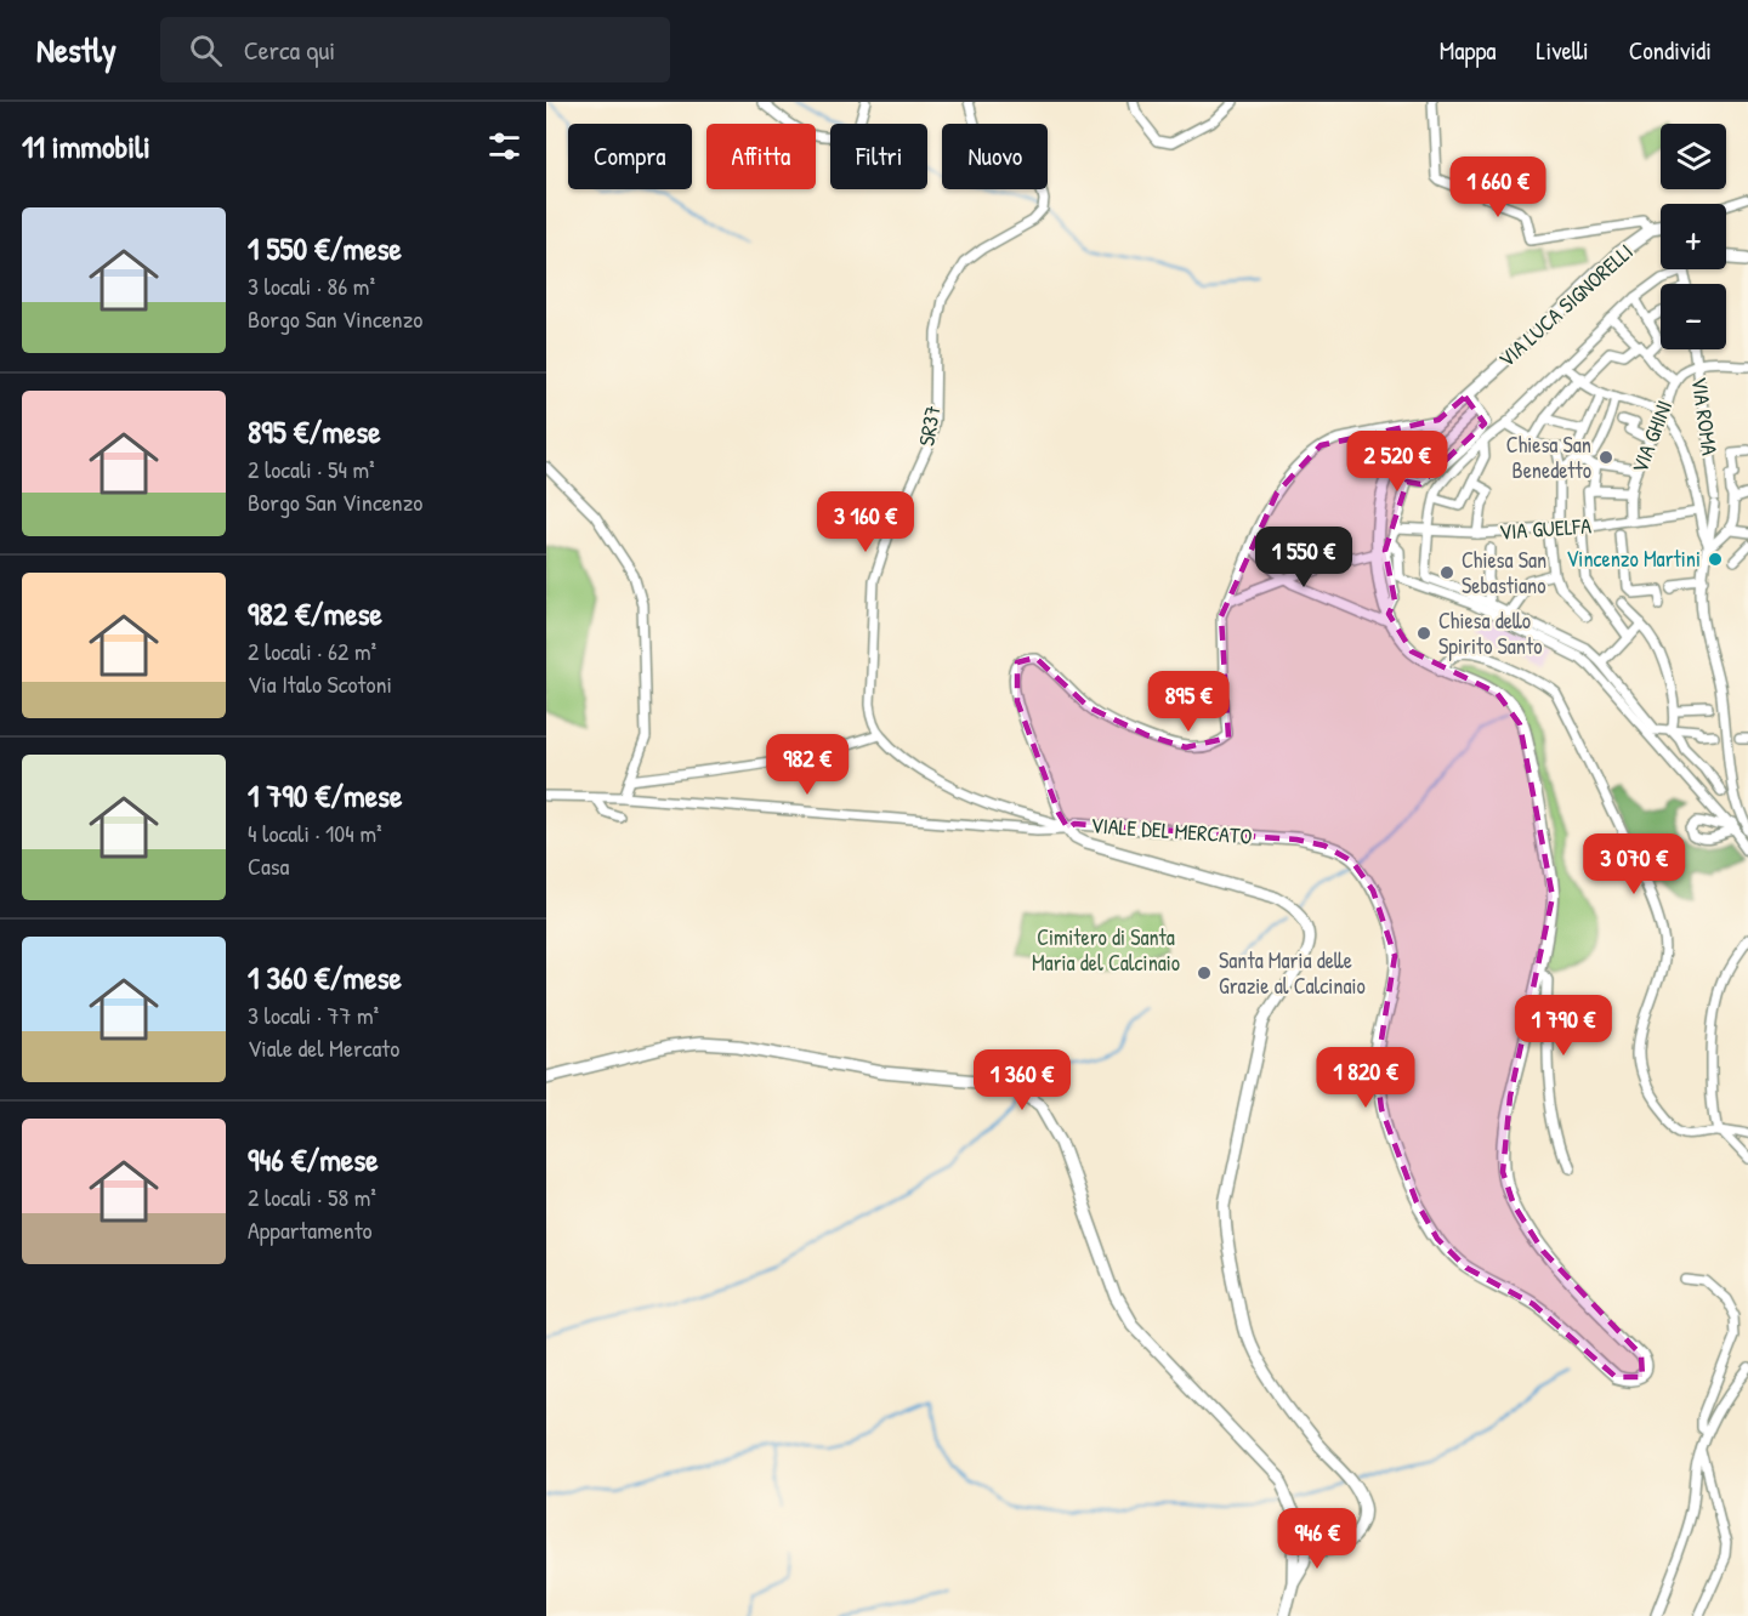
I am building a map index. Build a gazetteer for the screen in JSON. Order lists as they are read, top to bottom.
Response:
{
  "streets": {
    "main road": ["VIA LUCA SIGNORELLI", "VIALE DEL MERCATO"],
    "street": [
      "VIA ROMA",
      "SR37",
      "VIA GHINI",
      "VIA GUELFA"
    ]
  },
  "crossings": [
    ["VIA LUCA SIGNORELLI", "VIALE DEL MERCATO"],
    ["VIA ROMA", "VIA GHINI"],
    ["VIA GHINI", "VIA GUELFA"]
  ],
  "parks": ["Cimitero di Santa Maria del Calcinaio"],
  "places": [
    "Chiesa San Benedetto",
    "Vincenzo Martini",
    "Chiesa San Sebastiano",
    "Chiesa dello Spirito Santo",
    "Santa Maria delle Grazie al Calcinaio"
  ],
  "page": {
    "header": "Nestly",
    "search": "Cerca qui",
    "nav": ["Mappa", "Livelli", "Condividi"],
    "heading": "11 immobili",
    "map_buttons": ["+", "−"],
    "chip": [
      "Compra",
      "Affitta",
      "Filtri",
      "Nuovo"
    ],
    "price": [
      "1 660 €",
      "2 520 €",
      "3 160 €",
      "1 550 €",
      "895 €",
      "982 €",
      "3 070 €",
      "1 790 €",
      "1 820 €",
      "1 360 €",
      "946 €"
    ],
    "list": [
      {
        "name": "1 550 €/mese",
        "note": "3 locali · 86 m² · Borgo San Vincenzo"
      },
      {
        "name": "895 €/mese",
        "note": "2 locali · 54 m² · Borgo San Vincenzo"
      },
      {
        "name": "982 €/mese",
        "note": "2 locali · 62 m² · Via Italo Scotoni"
      },
      {
        "name": "1 790 €/mese",
        "note": "4 locali · 104 m² · Casa"
      },
      {
        "name": "1 360 €/mese",
        "note": "3 locali · 77 m² · Viale del Mercato"
      },
      {
        "name": "946 €/mese",
        "note": "2 locali · 58 m² · Appartamento"
      }
    ]
  }
}
